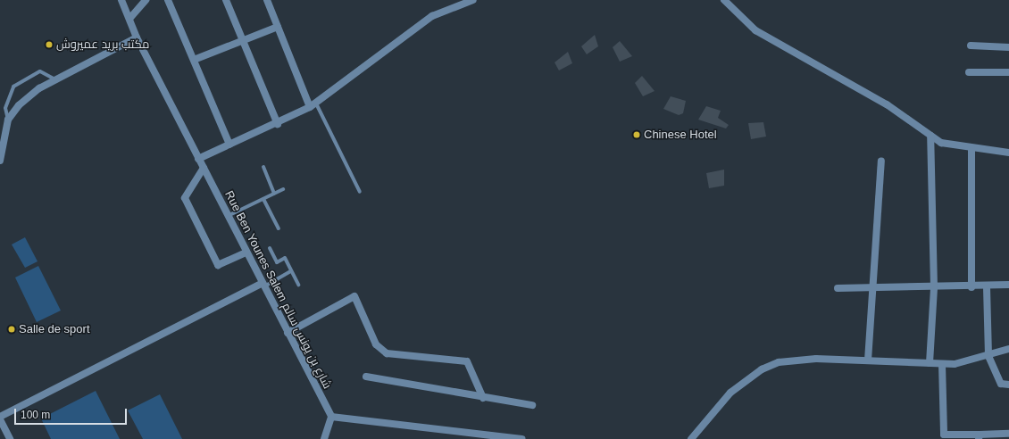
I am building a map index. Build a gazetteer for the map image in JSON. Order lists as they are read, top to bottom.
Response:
{
  "streets": {
    "street": ["Rue Ben Younes Salem شارع بن يونس سالم"]
  },
  "places": ["مكتب بريد عميروش", "Chinese Hotel", "Salle de sport"],
  "scale_bar": "100 m"
}
